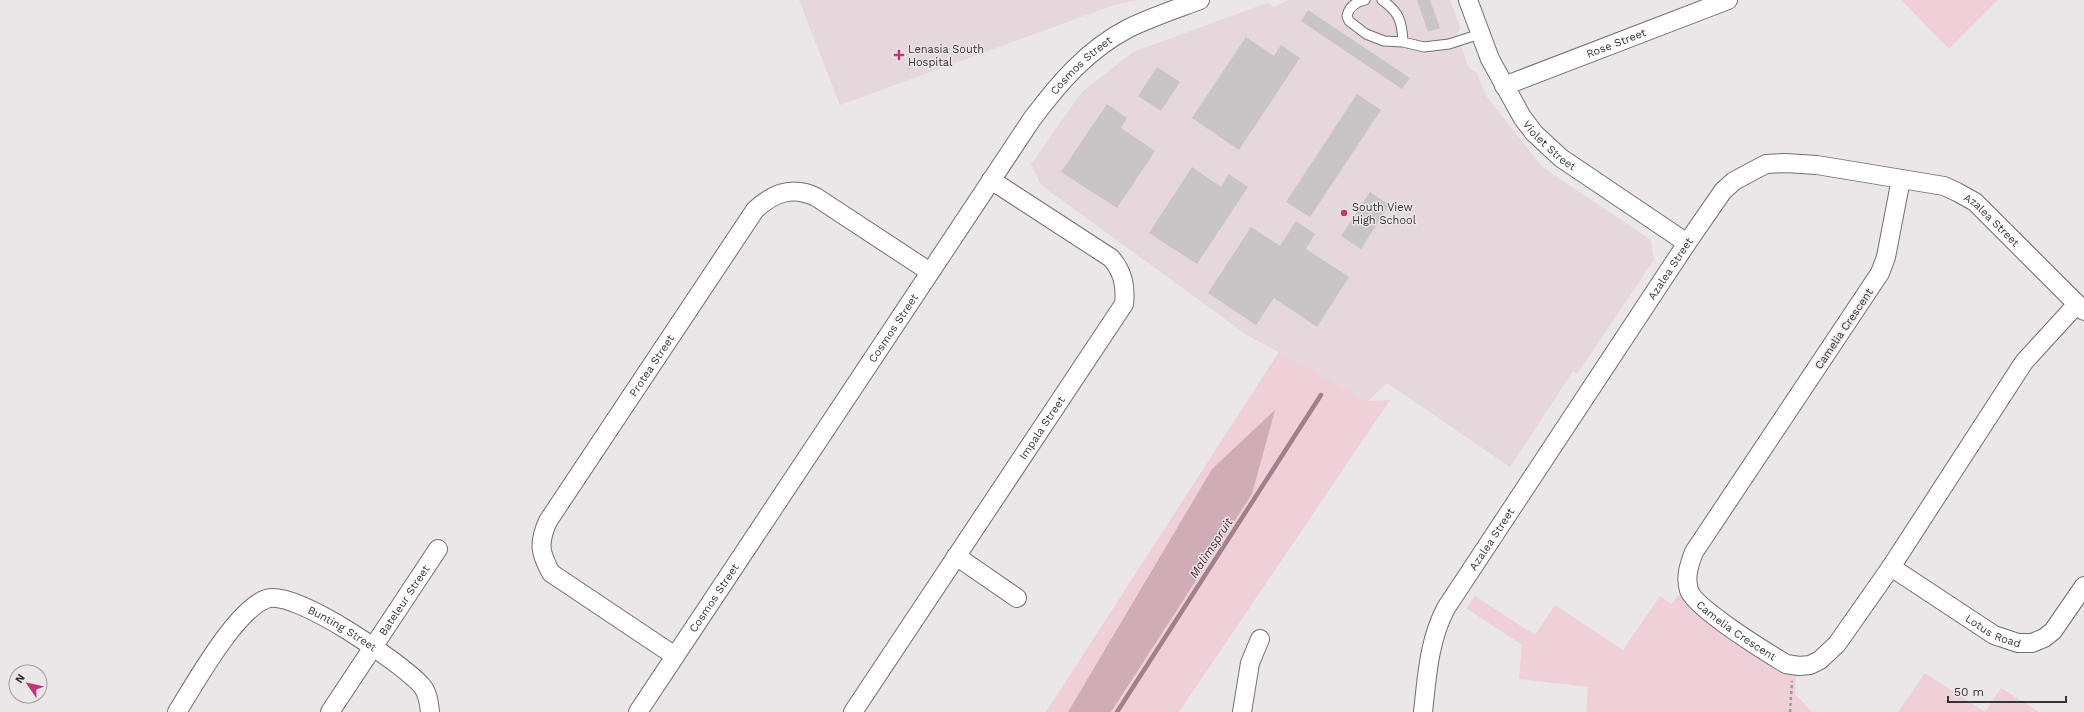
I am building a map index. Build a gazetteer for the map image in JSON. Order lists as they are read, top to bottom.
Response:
{
  "streets": {
    "street": [
      "Rose Street",
      "Cosmos Street",
      "Violet Street",
      "Azalea Street",
      "Camelia Crescent",
      "Protea Street",
      "Impala Street",
      "Bateleur Street",
      "Lotus Road",
      "Bunting Street"
    ]
  },
  "crossings": [
    ["Rose Street", "Violet Street"],
    ["Cosmos Street", "Protea Street"],
    ["Cosmos Street", "Impala Street"],
    ["Violet Street", "Azalea Street"],
    ["Azalea Street", "Camelia Crescent"],
    ["Camelia Crescent", "Lotus Road"],
    ["Bateleur Street", "Bunting Street"]
  ],
  "water": ["Malimspruit"],
  "places": {
    "health": ["Lenasia South Hospital"],
    "other": ["South View High School"]
  },
  "scale_bar": "50 m",
  "north": "top left"
}
